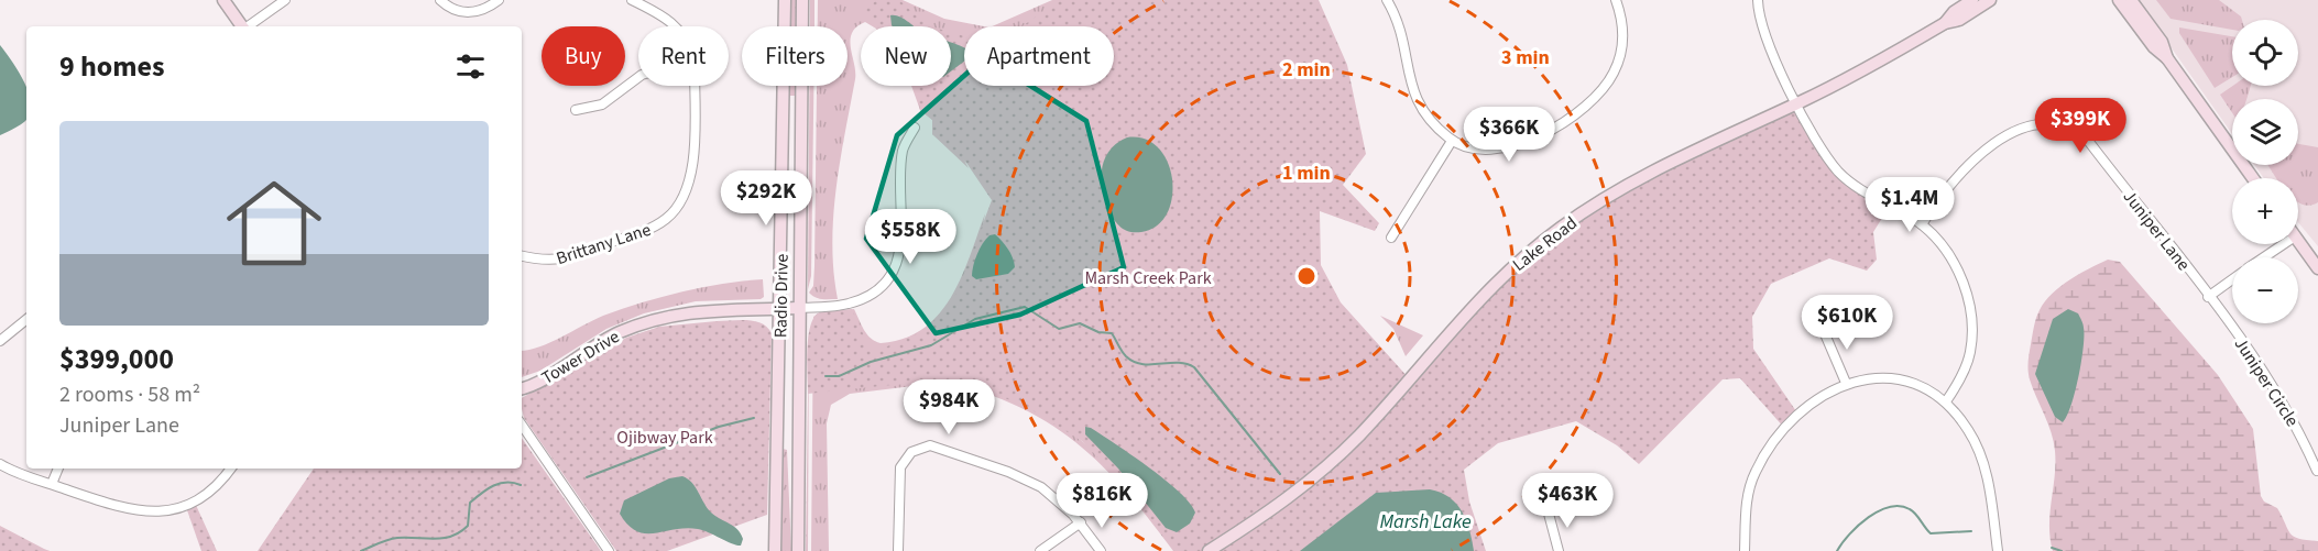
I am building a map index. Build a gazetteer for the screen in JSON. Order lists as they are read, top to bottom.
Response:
{
  "streets": {
    "street": [
      "Juniper Lane",
      "Brittany Lane",
      "Lake Road",
      "Radio Drive",
      "Tower Drive",
      "Juniper Circle"
    ]
  },
  "crossings": [
    ["Juniper Lane", "Juniper Circle"],
    ["Radio Drive", "Tower Drive"]
  ],
  "water": ["Marsh Lake"],
  "parks": ["Marsh Creek Park", "Ojibway Park"],
  "page": {
    "map_buttons": ["+", "−"],
    "chip": [
      "Buy",
      "Rent",
      "Filters",
      "New",
      "Apartment"
    ],
    "heading": "9 homes",
    "price": [
      "$399K",
      "$366K",
      "$292K",
      "$1.4M",
      "$558K",
      "$610K",
      "$984K",
      "$816K",
      "$463K"
    ],
    "list": [
      {
        "name": "$399,000",
        "note": "2 rooms · 58 m² · Juniper Lane"
      }
    ]
  },
  "rings": ["3 min", "2 min", "1 min"]
}
